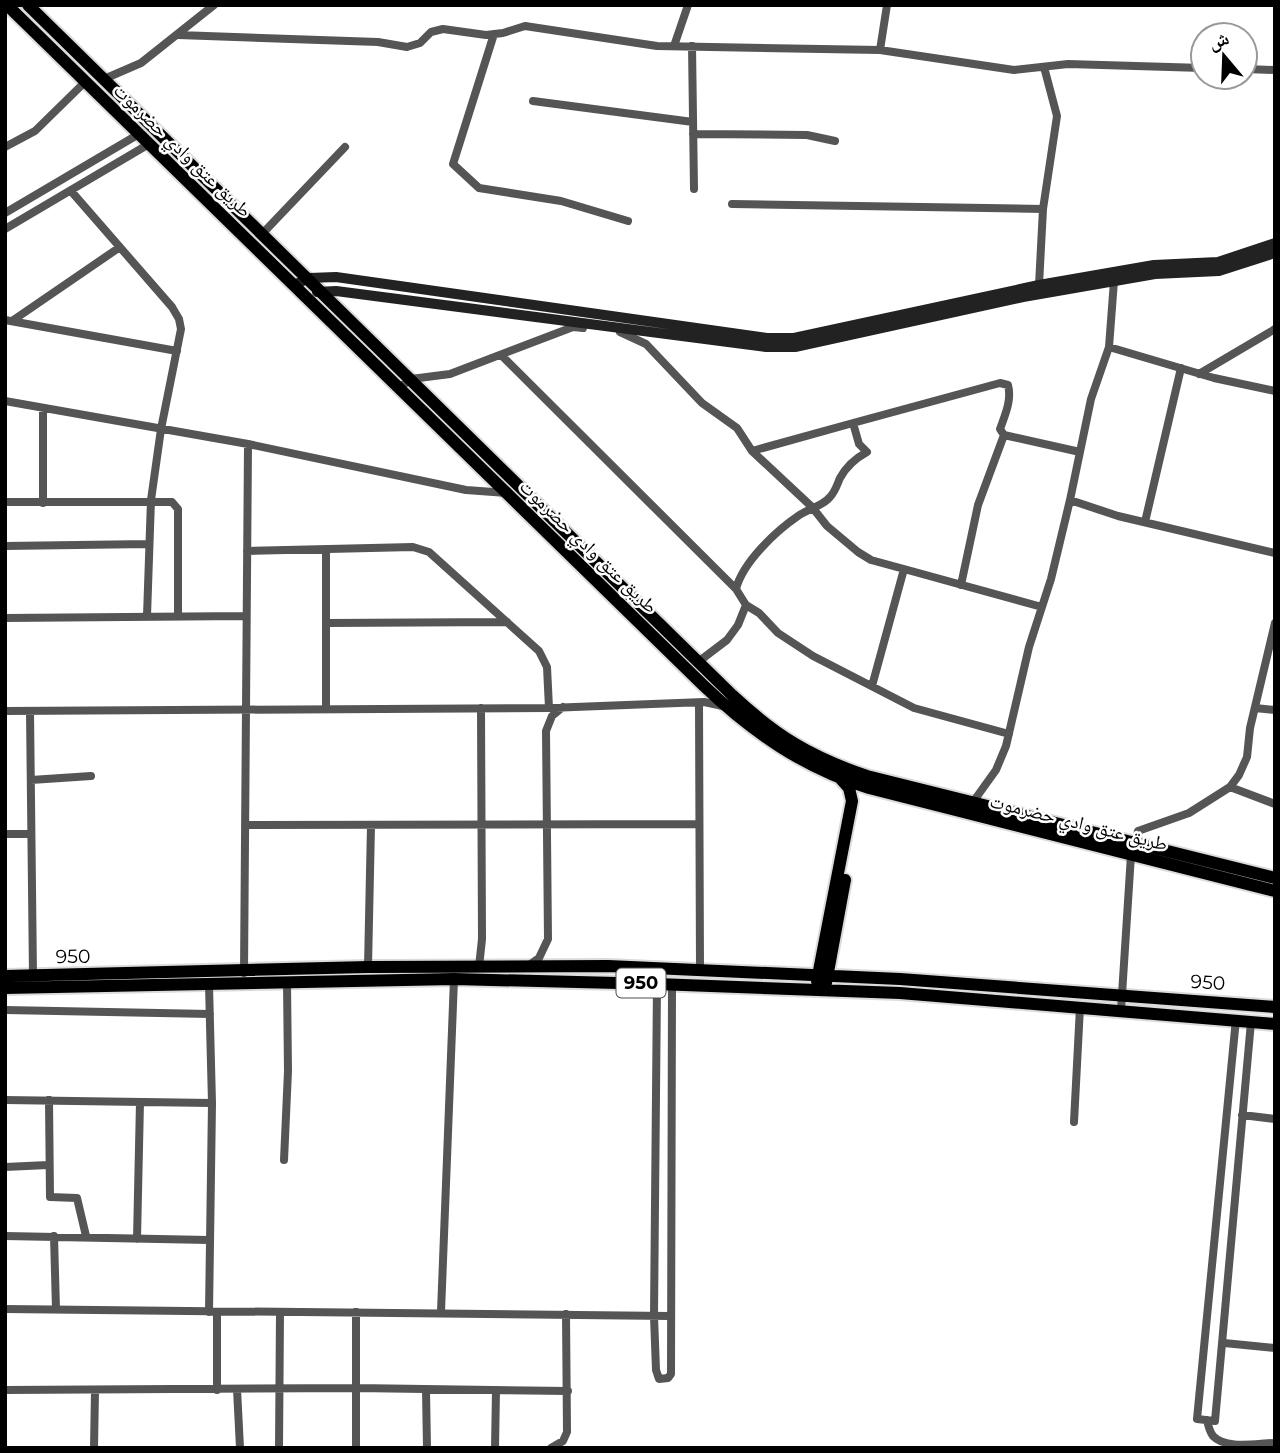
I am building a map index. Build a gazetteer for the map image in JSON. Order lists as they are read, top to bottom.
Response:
{
  "streets": {
    "main road": ["طريق عتق وادي حضرموت", "950"]
  },
  "north": "top"
}
